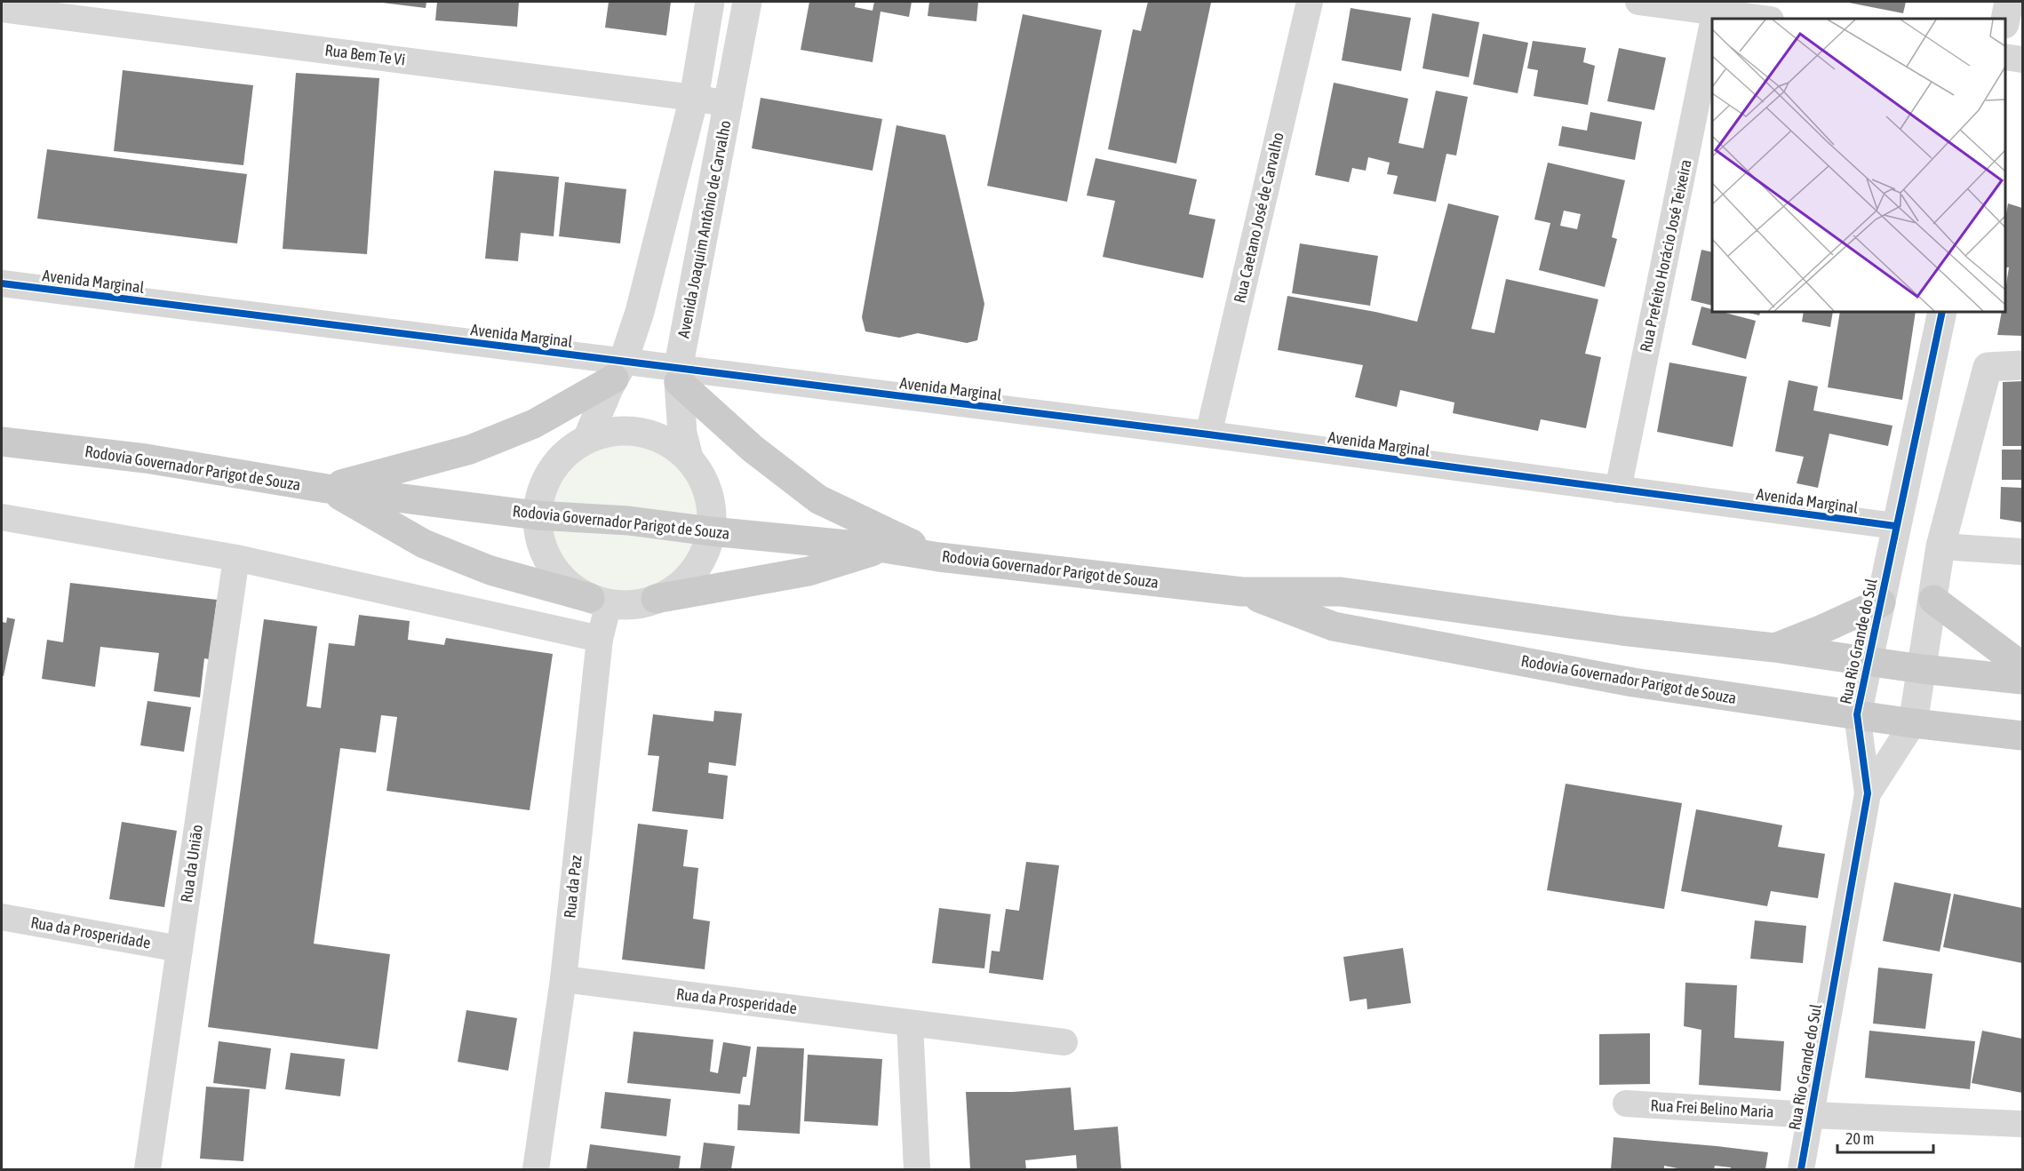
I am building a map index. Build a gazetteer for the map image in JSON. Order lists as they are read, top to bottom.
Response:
{
  "streets": {
    "main road": ["Rodovia Governador Parigot de Souza"],
    "street": [
      "Rua Bem Te Vi",
      "Rua Caetano José de Carvalho",
      "Avenida Joaquim Antônio de Carvalho",
      "Rua Prefeito Horácio José Teixeira",
      "Avenida Marginal",
      "Rua Rio Grande do Sul",
      "Rua da União",
      "Rua da Paz",
      "Rua da Prosperidade",
      "Rua Frei Belino Maria"
    ]
  },
  "crossings": [
    ["Rua Bem Te Vi", "Avenida Joaquim Antônio de Carvalho"],
    ["Rua Caetano José de Carvalho", "Avenida Marginal"],
    ["Avenida Joaquim Antônio de Carvalho", "Avenida Marginal"],
    ["Rua Prefeito Horácio José Teixeira", "Avenida Marginal"],
    ["Avenida Marginal", "Rua Rio Grande do Sul"],
    ["Rodovia Governador Parigot de Souza", "Rua Rio Grande do Sul"],
    ["Rua Rio Grande do Sul", "Rua Frei Belino Maria"],
    ["Rua da União", "Rua da Prosperidade"],
    ["Rua da Paz", "Rua da Prosperidade"]
  ],
  "scale_bar": "20 m"
}
